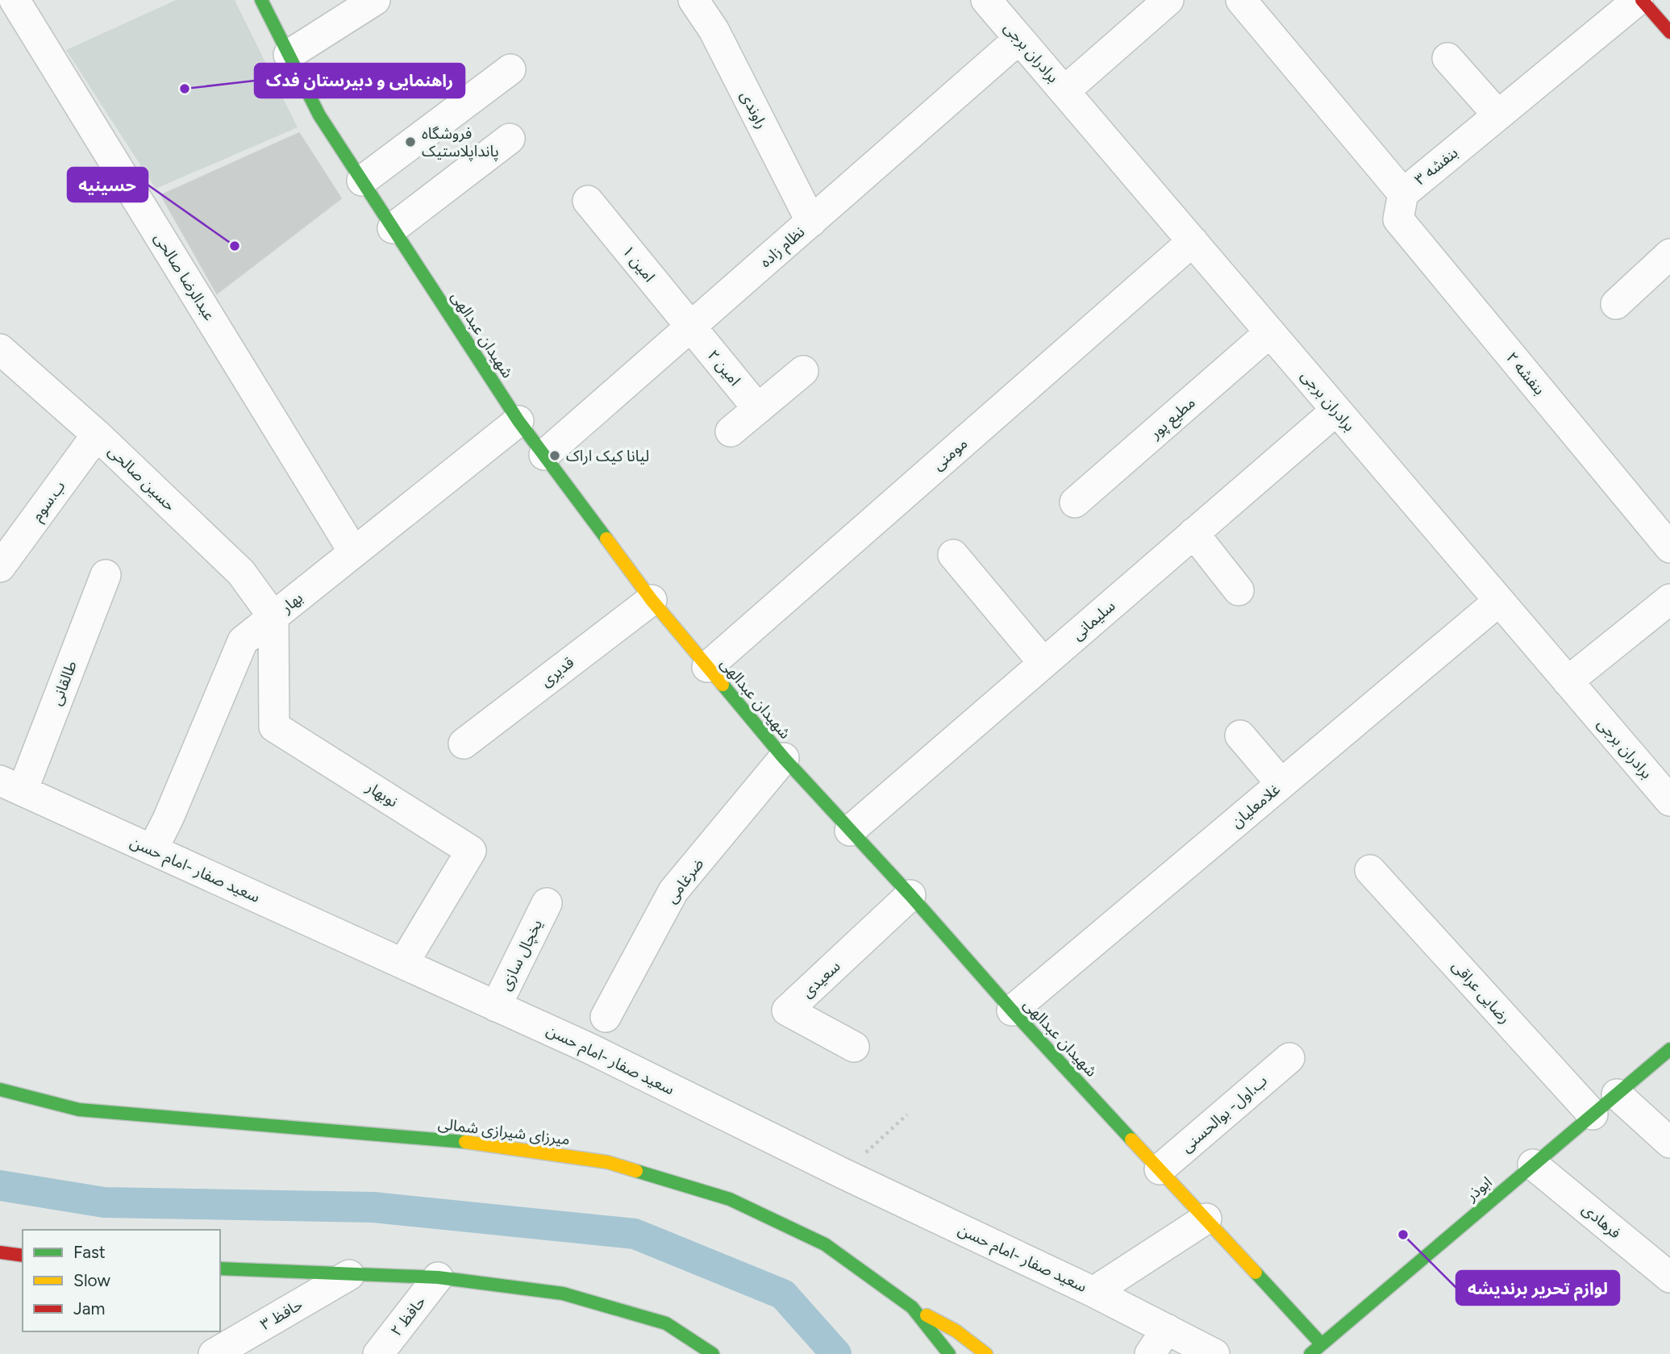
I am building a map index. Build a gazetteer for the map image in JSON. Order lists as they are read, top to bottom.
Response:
{
  "streets": {
    "street": [
      "برادران برجی",
      "راوندی",
      "بنفشه ۳",
      "نظام زاده",
      "امین ۱",
      "عبدالرضا صالحی",
      "شهیدان عبدالهی",
      "امین ۲",
      "بنفشه ۲",
      "مطیع پور",
      "مومنی",
      "حسین صالحی",
      "ب.سوم",
      "بهار",
      "سلیمانی",
      "قدیری",
      "طالقانی",
      "نوبهار",
      "غلامعلیان",
      "سعید صفار -امام حسن",
      "ضرغامی",
      "یخچال سازی",
      "سعیدی",
      "رضایی عراقی",
      "ب.اول- بوالحسنی",
      "میرزای شیرازی شمالی",
      "ابوذر",
      "فرهادی",
      "حافظ ۳",
      "حافظ ۲"
    ]
  },
  "crossings": [
    ["برادران برجی", "نظام زاده"],
    ["برادران برجی", "مطیع پور"],
    ["برادران برجی", "مومنی"],
    ["برادران برجی", "سلیمانی"],
    ["برادران برجی", "غلامعلیان"],
    ["راوندی", "نظام زاده"],
    ["بنفشه ۳", "بنفشه ۲"],
    ["نظام زاده", "امین ۱"],
    ["نظام زاده", "شهیدان عبدالهی"],
    ["نظام زاده", "امین ۲"],
    ["امین ۱", "امین ۲"],
    ["عبدالرضا صالحی", "بهار"],
    ["شهیدان عبدالهی", "مومنی"],
    ["شهیدان عبدالهی", "بهار"],
    ["شهیدان عبدالهی", "سلیمانی"],
    ["شهیدان عبدالهی", "قدیری"],
    ["شهیدان عبدالهی", "غلامعلیان"],
    ["شهیدان عبدالهی", "ضرغامی"],
    ["شهیدان عبدالهی", "سعیدی"],
    ["شهیدان عبدالهی", "ب.اول- بوالحسنی"],
    ["شهیدان عبدالهی", "ابوذر"],
    ["حسین صالحی", "ب.سوم"],
    ["حسین صالحی", "بهار"],
    ["حسین صالحی", "نوبهار"],
    ["بهار", "نوبهار"],
    ["بهار", "سعید صفار -امام حسن"],
    ["طالقانی", "سعید صفار -امام حسن"],
    ["نوبهار", "سعید صفار -امام حسن"],
    ["سعید صفار -امام حسن", "یخچال سازی"],
    ["رضایی عراقی", "ابوذر"],
    ["ابوذر", "فرهادی"]
  ],
  "places": [
    "راهنمایی و دبیرستان فدک",
    "فروشگاه پانداپلاستیک",
    "حسینیه",
    "لیانا کیک اراک",
    "لوازم تحریر برندیشه"
  ],
  "legend": ["Fast", "Slow", "Jam"]
}
